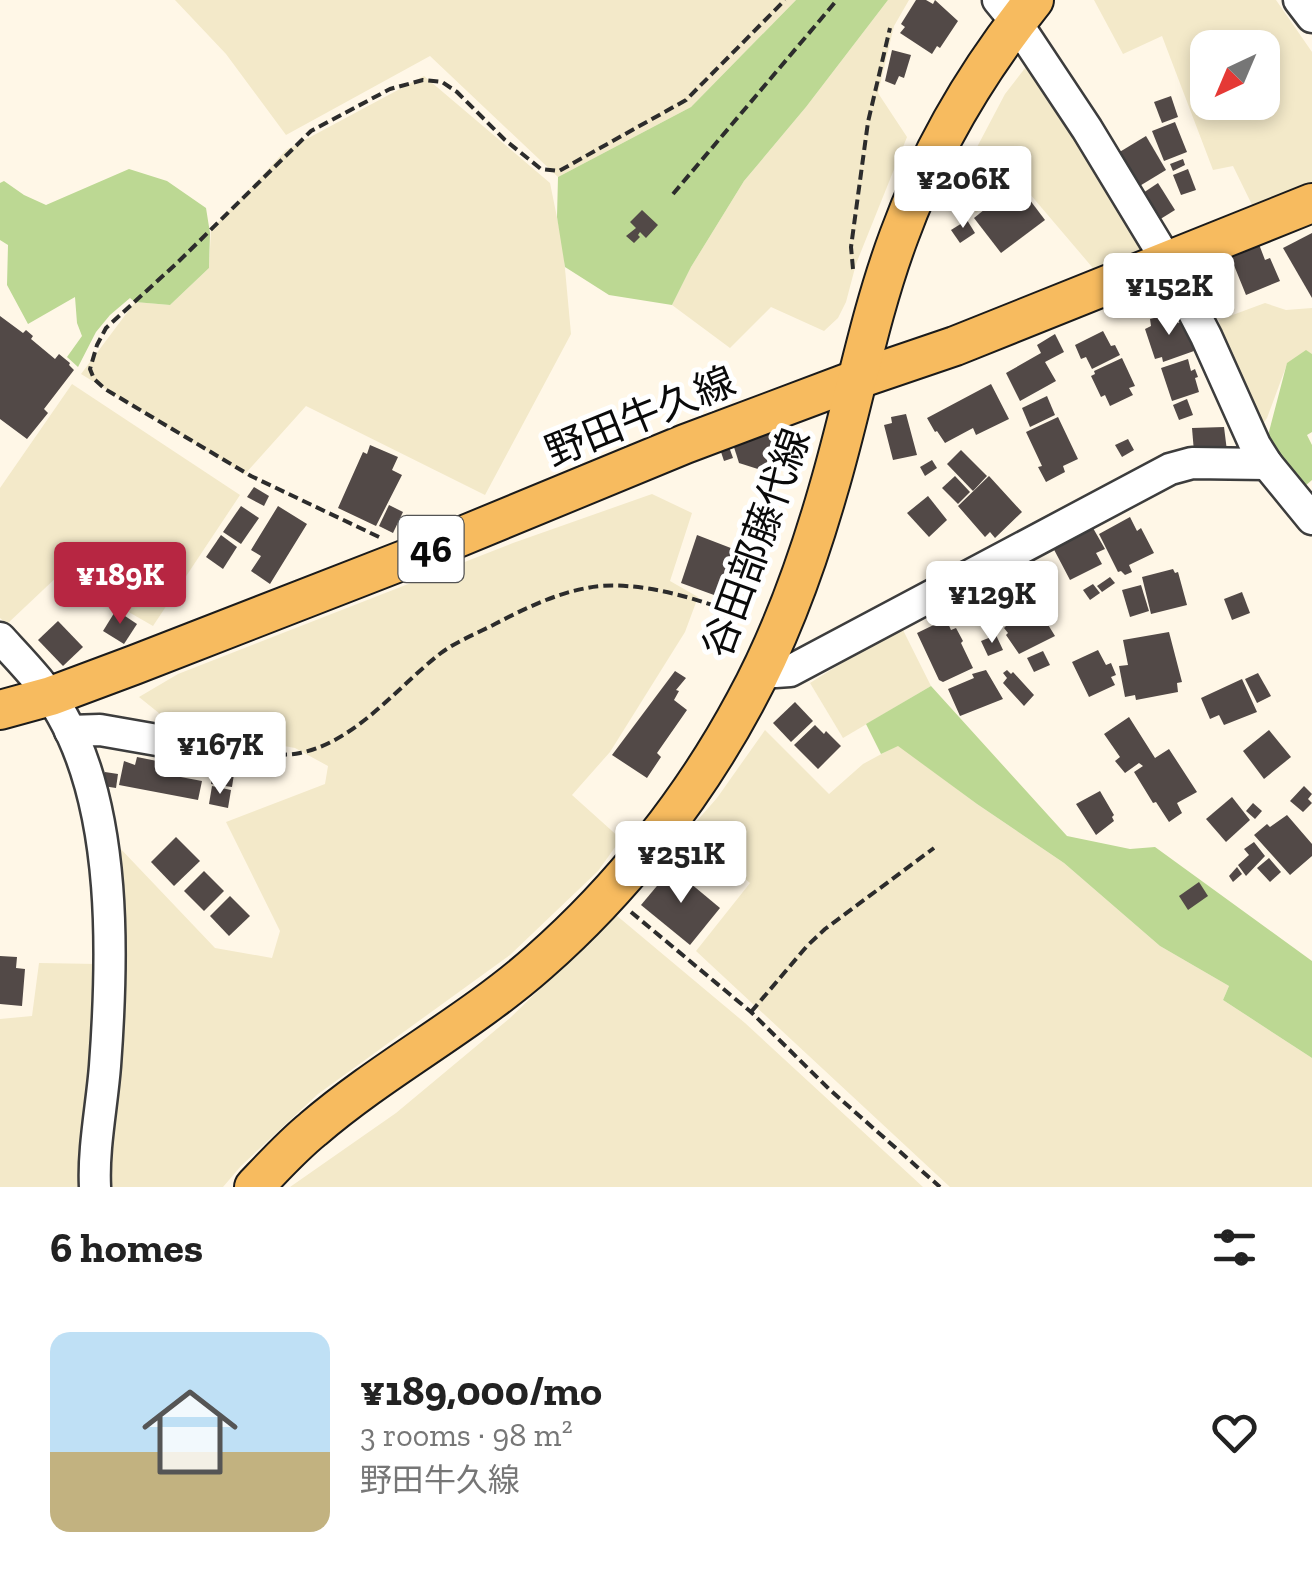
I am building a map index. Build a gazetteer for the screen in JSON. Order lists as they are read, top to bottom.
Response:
{
  "streets": {
    "main road": ["野田牛久線", "谷田部藤代線", "46"]
  },
  "crossings": [
    ["野田牛久線", "谷田部藤代線"]
  ],
  "north": "bottom left",
  "page": {
    "price": [
      "¥206K",
      "¥152K",
      "¥189K",
      "¥129K",
      "¥167K",
      "¥251K"
    ],
    "heading": "6 homes",
    "list": [
      {
        "name": "¥189,000/mo",
        "note": "3 rooms · 98 m² · 野田牛久線"
      }
    ]
  }
}
